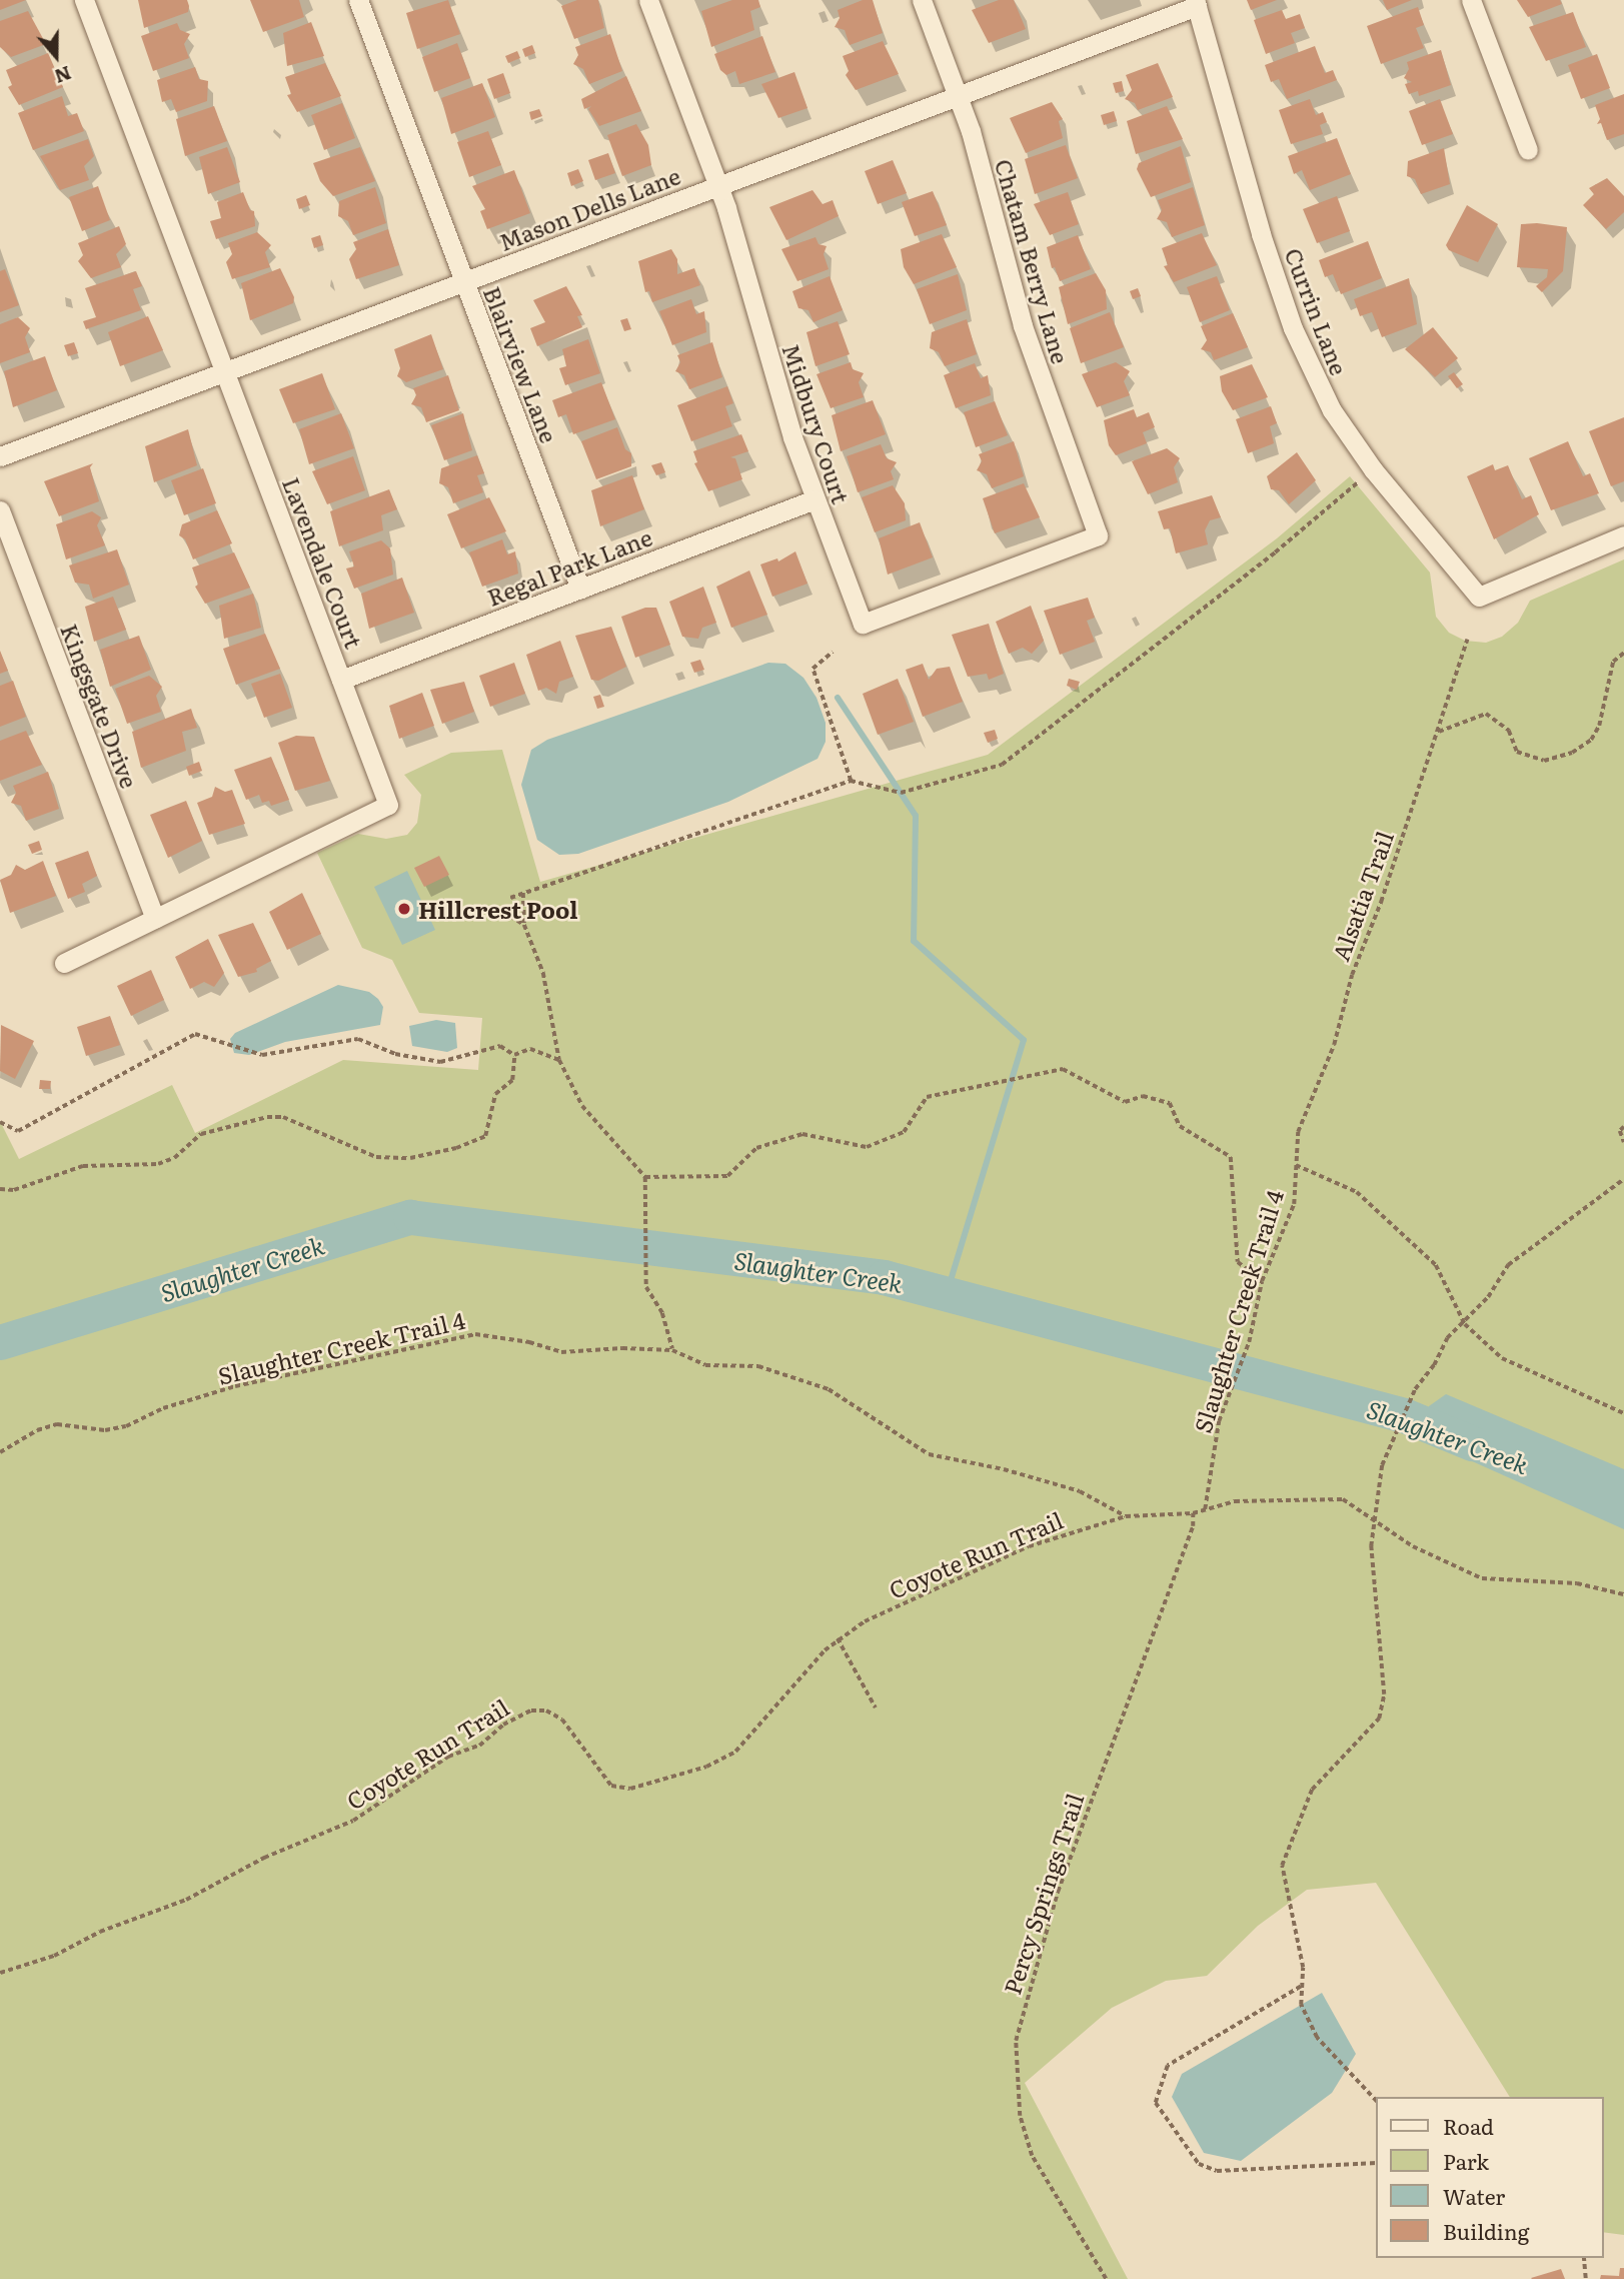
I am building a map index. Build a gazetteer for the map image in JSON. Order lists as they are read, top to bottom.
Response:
{
  "streets": {
    "street": [
      "Mason Dells Lane",
      "Chatam Berry Lane",
      "Currin Lane",
      "Blairview Lane",
      "Midbury Court",
      "Lavendale Court",
      "Regal Park Lane",
      "Kingsgate Drive"
    ],
    "path": [
      "Alsatia Trail",
      "Slaughter Creek Trail 4",
      "Coyote Run Trail",
      "Percy Springs Trail"
    ]
  },
  "crossings": [
    ["Mason Dells Lane", "Chatam Berry Lane"],
    ["Mason Dells Lane", "Currin Lane"],
    ["Mason Dells Lane", "Blairview Lane"],
    ["Mason Dells Lane", "Midbury Court"],
    ["Mason Dells Lane", "Lavendale Court"],
    ["Chatam Berry Lane", "Midbury Court"],
    ["Blairview Lane", "Regal Park Lane"],
    ["Midbury Court", "Regal Park Lane"],
    ["Lavendale Court", "Regal Park Lane"],
    ["Lavendale Court", "Kingsgate Drive"],
    ["Alsatia Trail", "Slaughter Creek Trail 4"],
    ["Slaughter Creek Trail 4", "Coyote Run Trail"],
    ["Coyote Run Trail", "Percy Springs Trail"]
  ],
  "water": ["Slaughter Creek"],
  "places": ["Hillcrest Pool"],
  "legend": [
    "Road",
    "Park",
    "Water",
    "Building"
  ],
  "north": "bottom"
}
